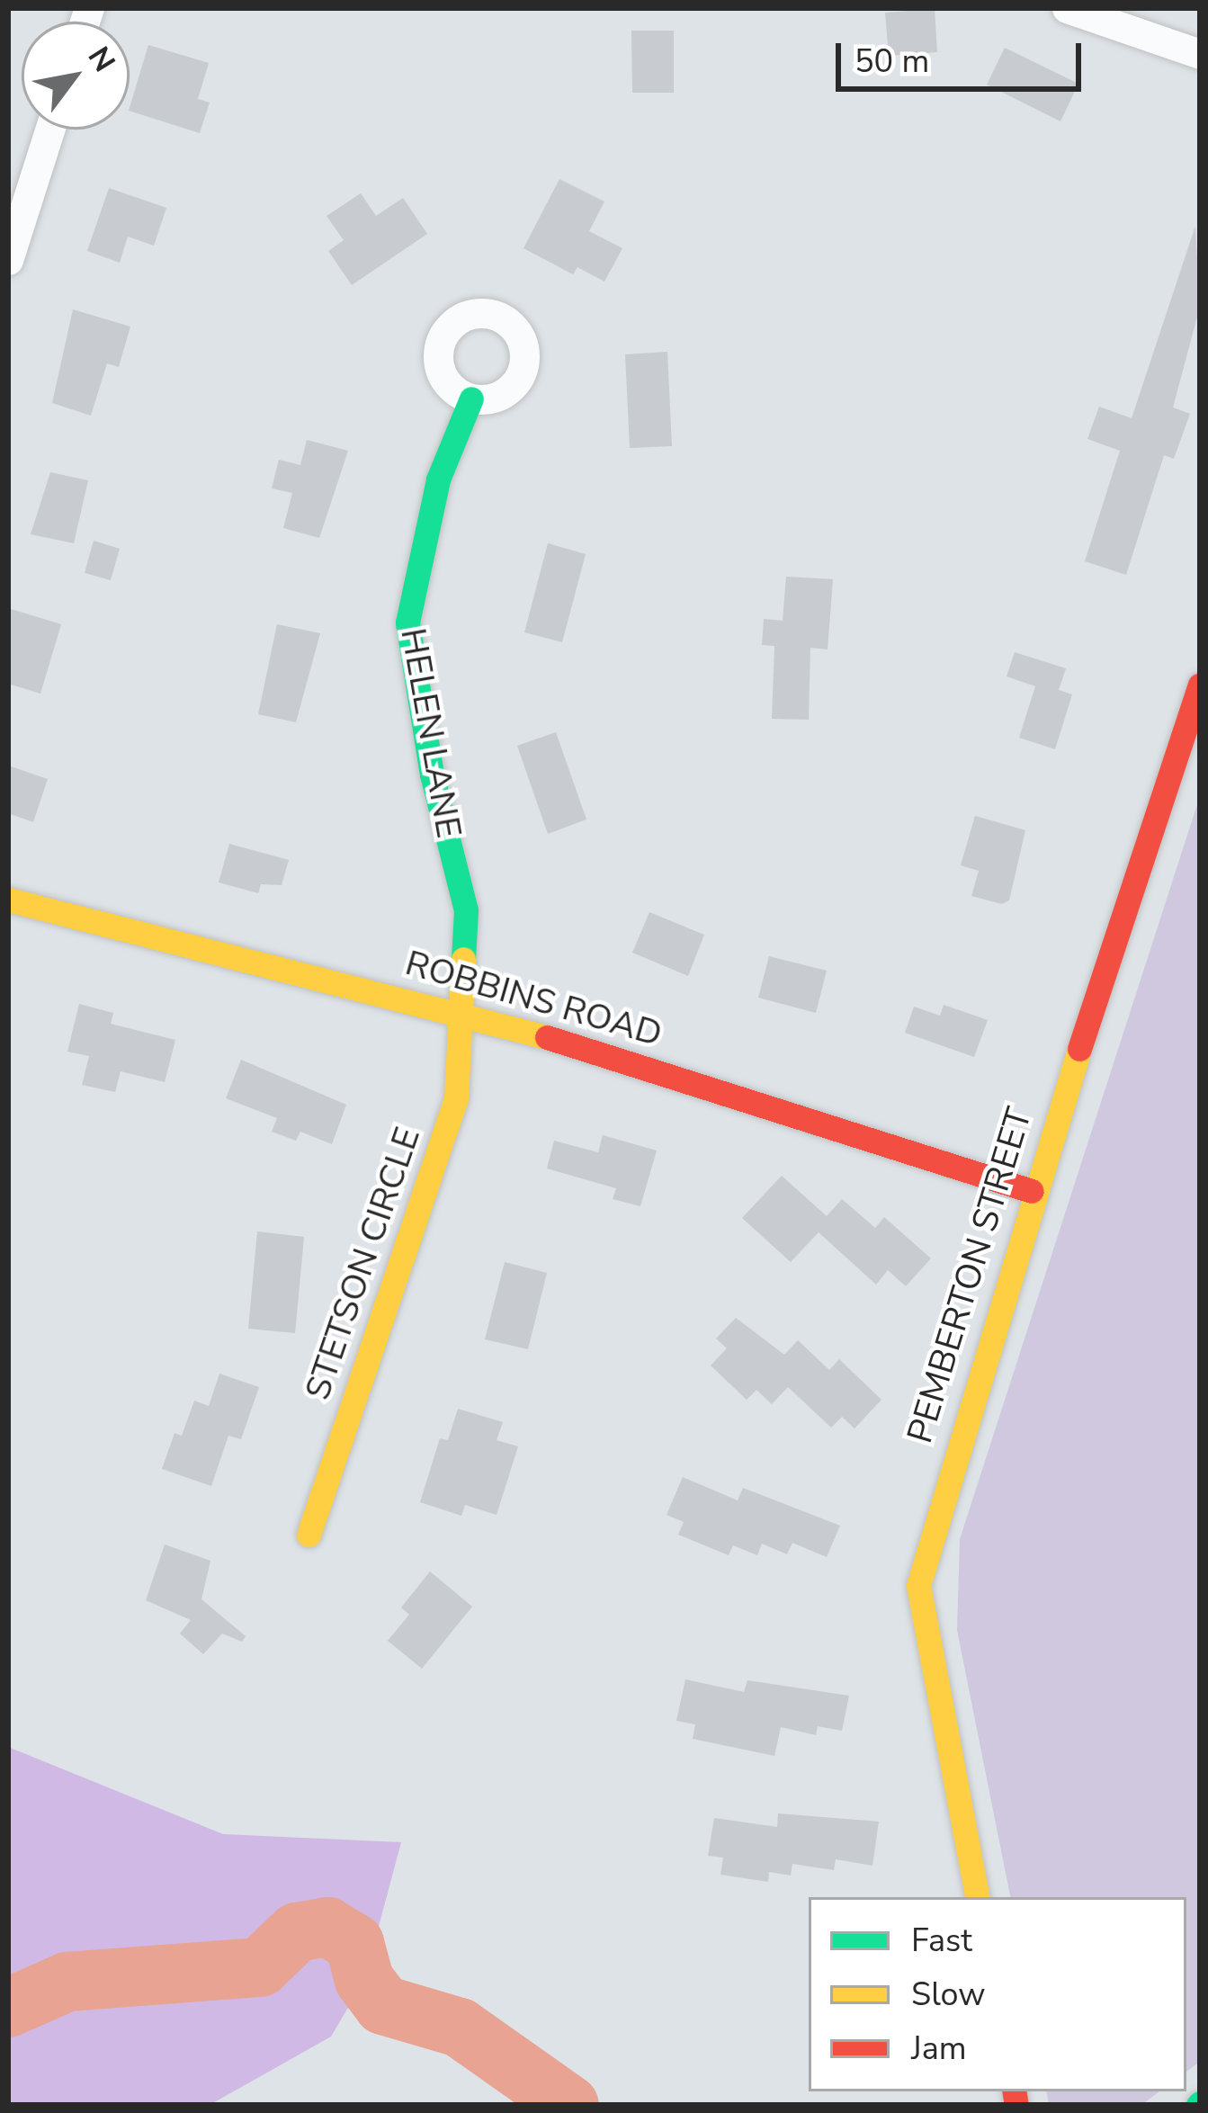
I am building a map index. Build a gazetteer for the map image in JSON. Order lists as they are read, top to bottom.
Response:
{
  "streets": {
    "street": [
      "HELEN LANE",
      "ROBBINS ROAD",
      "STETSON CIRCLE",
      "PEMBERTON STREET"
    ]
  },
  "crossings": [
    ["HELEN LANE", "ROBBINS ROAD"],
    ["HELEN LANE", "STETSON CIRCLE"],
    ["ROBBINS ROAD", "STETSON CIRCLE"],
    ["ROBBINS ROAD", "PEMBERTON STREET"]
  ],
  "legend": ["Fast", "Slow", "Jam"],
  "scale_bar": "50 m",
  "north": "top right"
}
